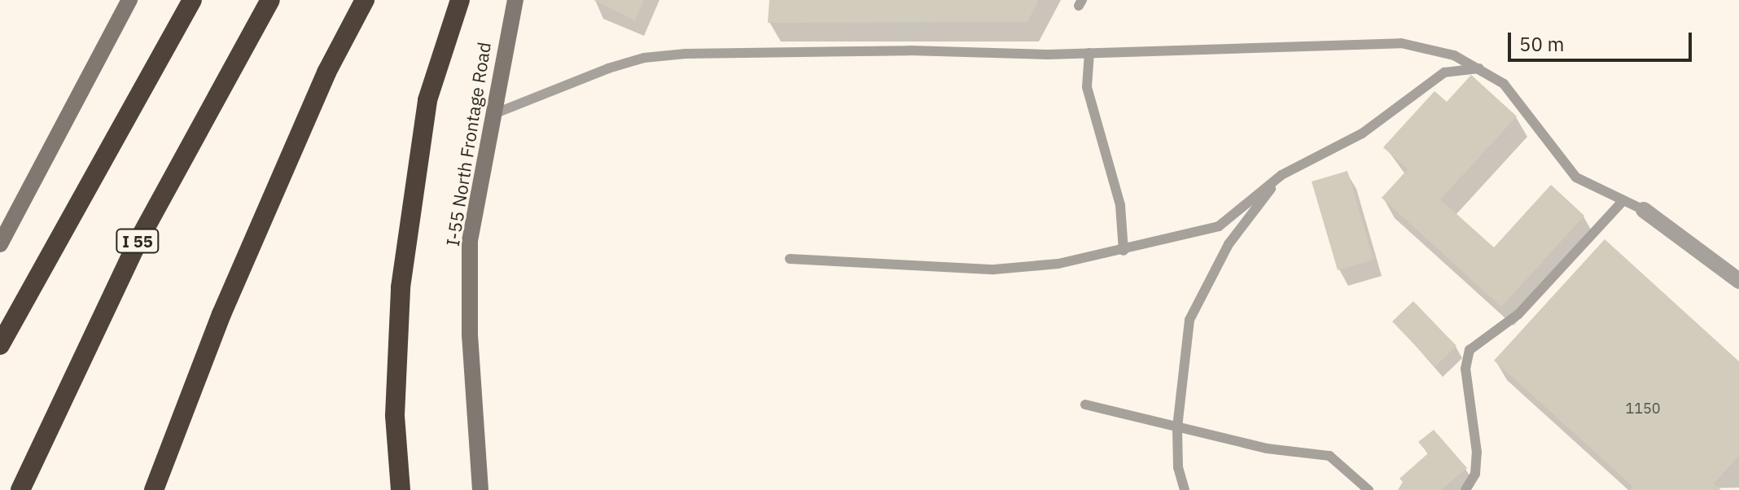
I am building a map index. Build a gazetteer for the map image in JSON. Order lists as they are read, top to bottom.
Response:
{
  "streets": {
    "highway": ["I 55"],
    "street": ["I-55 North Frontage Road"]
  },
  "house_numbers": ["1150"],
  "scale_bar": "50 m"
}
